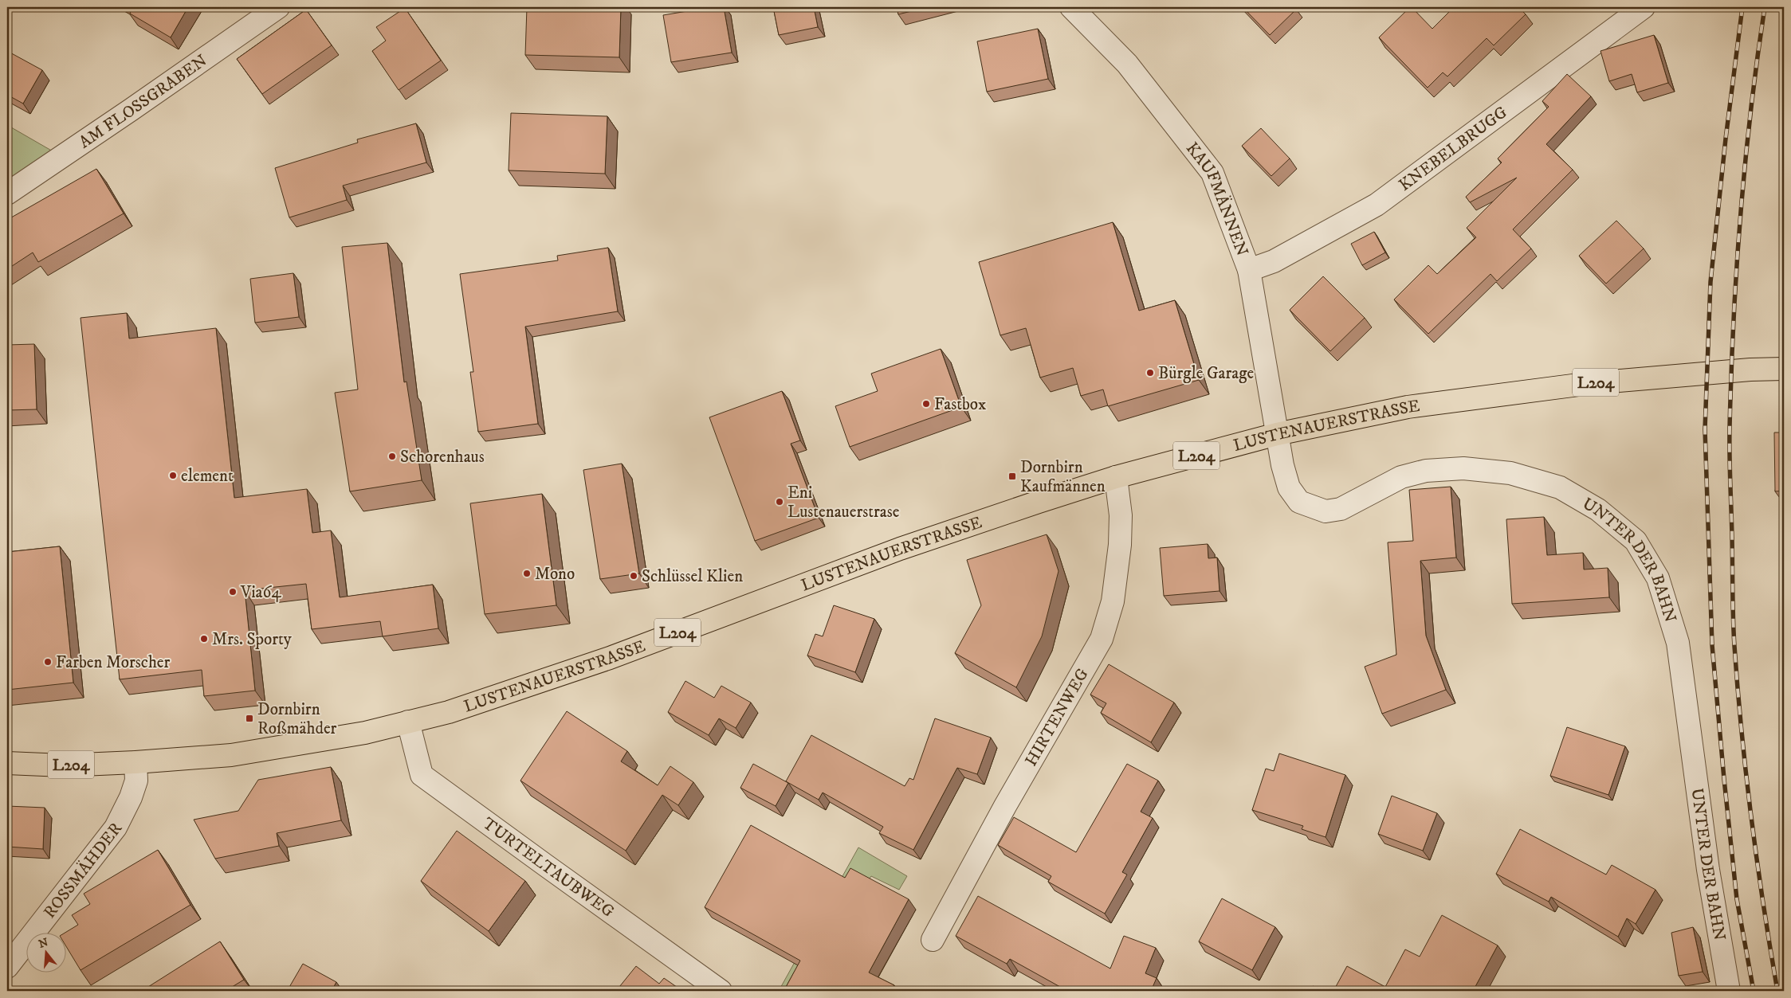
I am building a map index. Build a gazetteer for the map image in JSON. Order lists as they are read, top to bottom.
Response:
{
  "streets": {
    "main road": ["L204", "LUSTENAUERSTRASSE"],
    "street": [
      "AM FLOSSGRABEN",
      "KNEBELBRUGG",
      "KAUFMÄNNEN",
      "UNTER DER BAHN",
      "HIRTENWEG",
      "TURTELTAUBWEG",
      "ROSSMÄHDER"
    ]
  },
  "crossings": [
    ["KNEBELBRUGG", "KAUFMÄNNEN"],
    ["KAUFMÄNNEN", "LUSTENAUERSTRASSE"],
    ["KAUFMÄNNEN", "UNTER DER BAHN"],
    ["LUSTENAUERSTRASSE", "UNTER DER BAHN"],
    ["LUSTENAUERSTRASSE", "HIRTENWEG"],
    ["LUSTENAUERSTRASSE", "TURTELTAUBWEG"],
    ["LUSTENAUERSTRASSE", "ROSSMÄHDER"]
  ],
  "places": {
    "other": [
      "Bürgle Garage",
      "Fastbox",
      "Schorenhaus",
      "element",
      "Eni Lustenauerstrase",
      "Mono",
      "Schlüssel Klien",
      "Via64",
      "Mrs. Sporty",
      "Farben Morscher"
    ],
    "transit": ["Dornbirn Kaufmännen", "Dornbirn Roßmähder"]
  },
  "north": "top"
}
